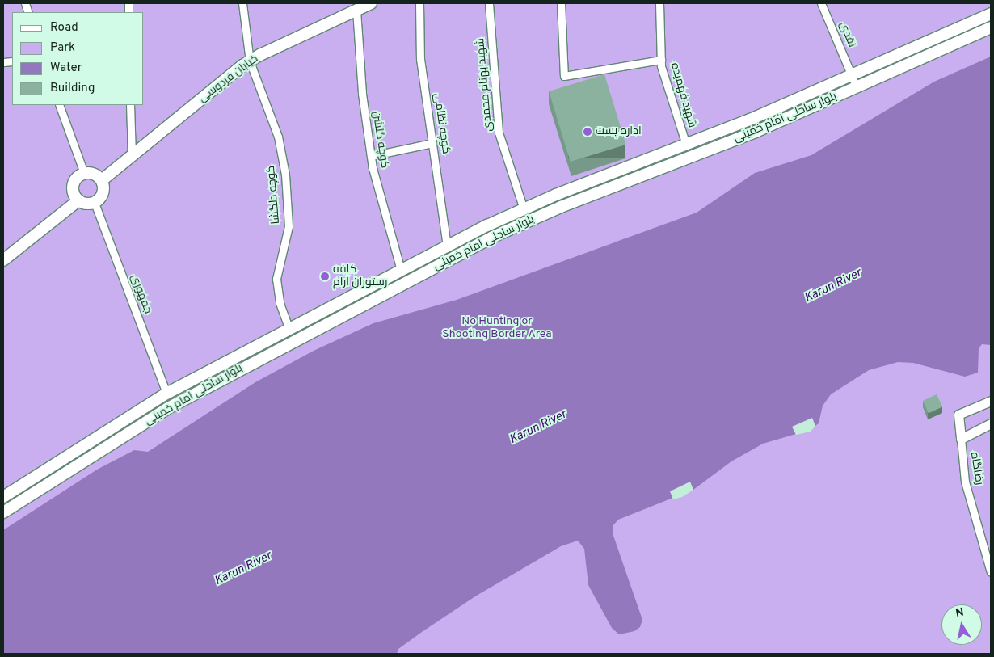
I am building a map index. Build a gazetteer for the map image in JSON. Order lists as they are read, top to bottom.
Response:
{
  "streets": {
    "main road": ["خیابان فردوسی", "بلوار ساحلی امام خمینی"],
    "street": [
      "نقدی",
      "شهید بهنام محمدی",
      "شهید فهمیده",
      "کوچه نظامی",
      "کوچه گلشن",
      "کوچه دلگشا",
      "جمهوری",
      "رضاگاه"
    ]
  },
  "crossings": [
    ["نقدی", "بلوار ساحلی امام خمینی"],
    ["خیابان فردوسی", "کوچه گلشن"],
    ["خیابان فردوسی", "کوچه دلگشا"],
    ["خیابان فردوسی", "جمهوری"],
    ["شهید بهنام محمدی", "بلوار ساحلی امام خمینی"],
    ["شهید فهمیده", "بلوار ساحلی امام خمینی"],
    ["بلوار ساحلی امام خمینی", "کوچه نظامی"],
    ["بلوار ساحلی امام خمینی", "کوچه گلشن"],
    ["بلوار ساحلی امام خمینی", "کوچه دلگشا"],
    ["بلوار ساحلی امام خمینی", "جمهوری"]
  ],
  "water": ["Karun River"],
  "parks": ["No Hunting or Shooting Border Area"],
  "places": ["اداره پست", "کافه رستوران آرام"],
  "legend": [
    "Road",
    "Park",
    "Water",
    "Building"
  ],
  "north": "top"
}
